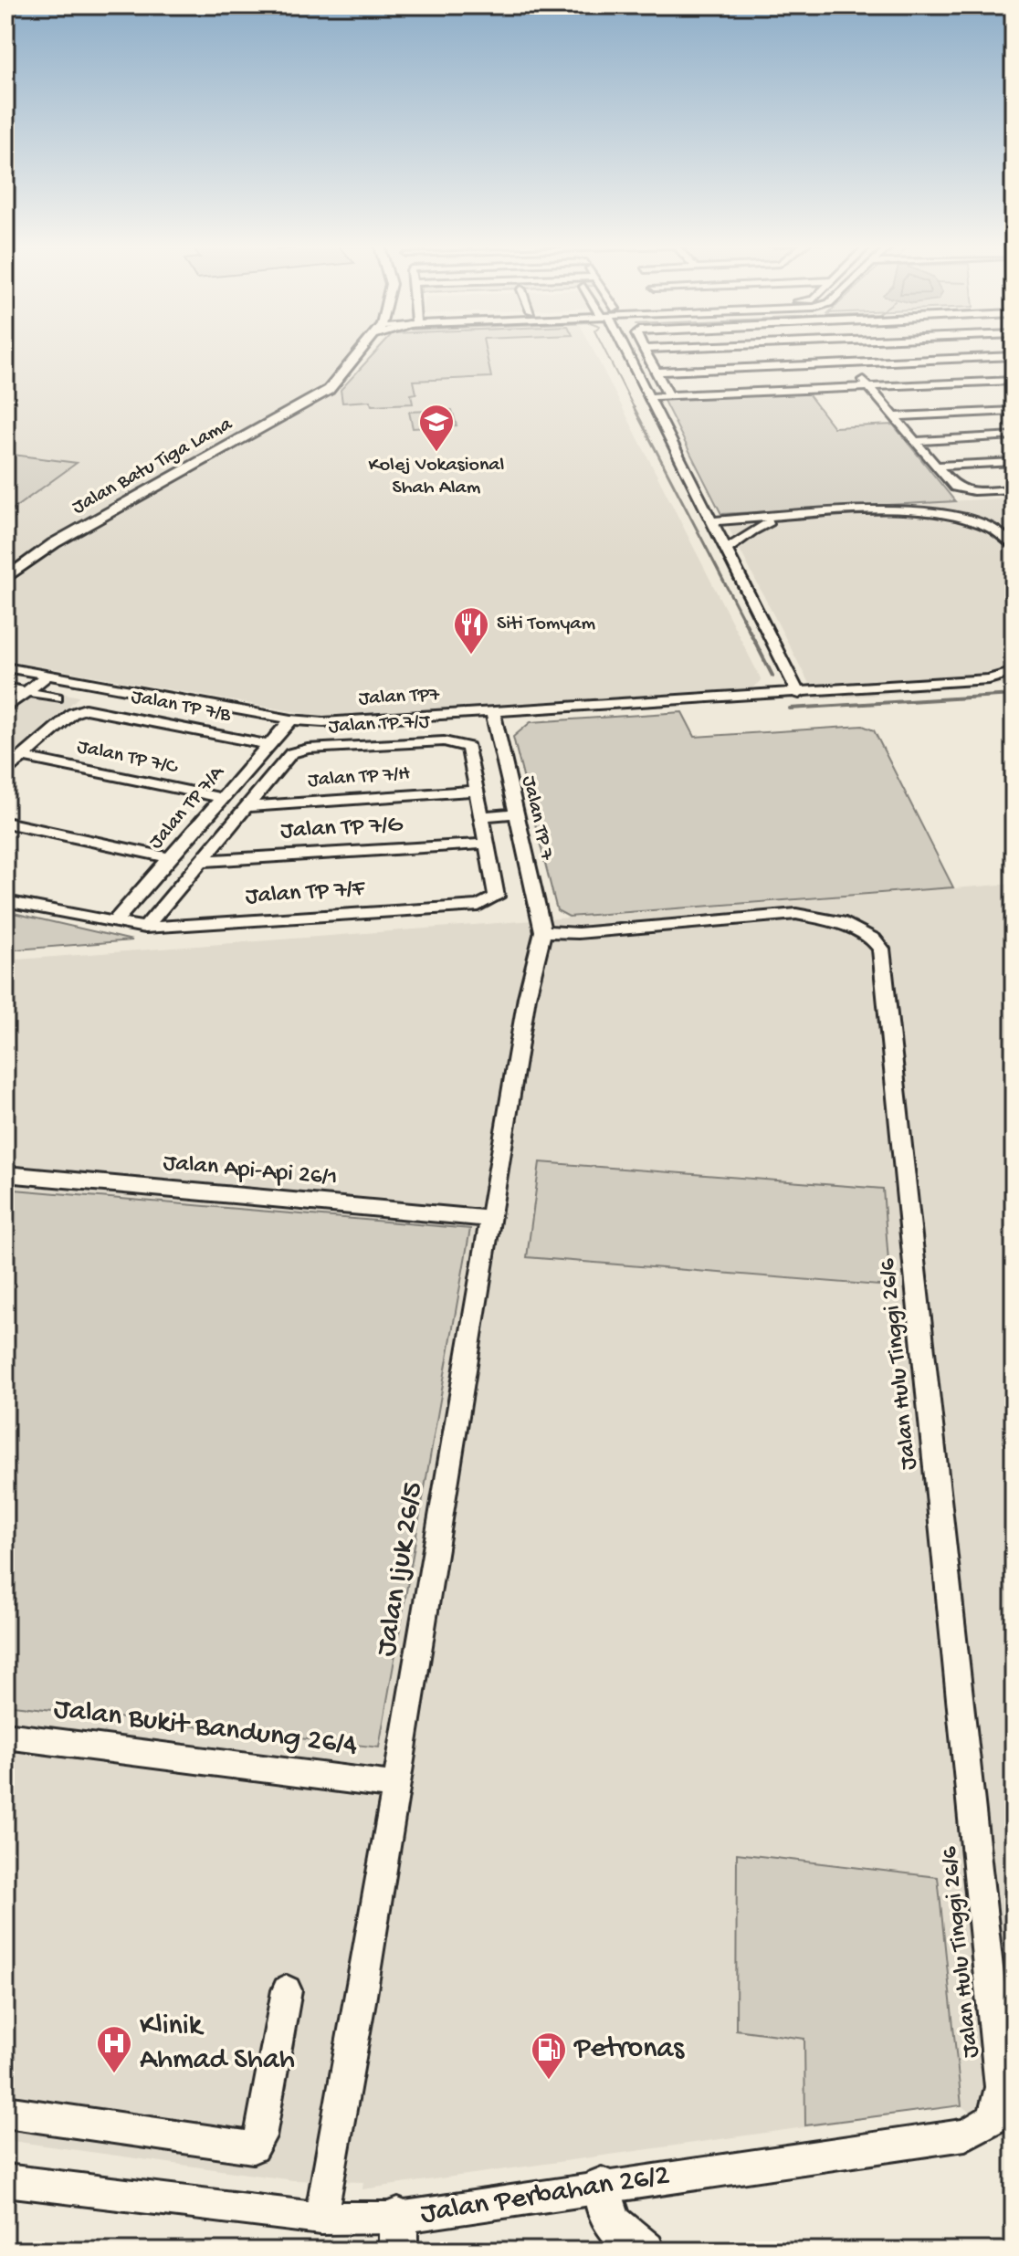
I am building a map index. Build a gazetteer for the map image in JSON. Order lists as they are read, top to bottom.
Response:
{
  "streets": {
    "main road": ["Jalan Batu Tiga Lama"],
    "street": [
      "Jalan TP7",
      "Jalan TP 7/B",
      "Jalan TP 7/J",
      "Jalan TP 7/C",
      "Jalan TP 7/H",
      "Jalan TP 7/A",
      "Jalan TP 7",
      "Jalan TP 7/G",
      "Jalan TP 7/F",
      "Jalan Api-Api 26/1",
      "Jalan Hulu Tinggi 26/6",
      "Jalan Ijuk 26/5",
      "Jalan Bukit Bandung 26/4",
      "Jalan Perbahan 26/2"
    ]
  },
  "crossings": [
    ["Jalan TP7", "Jalan TP 7/A"],
    ["Jalan TP7", "Jalan TP 7"],
    ["Jalan TP 7/B", "Jalan TP 7/C"],
    ["Jalan TP 7/B", "Jalan TP 7/A"],
    ["Jalan TP 7/J", "Jalan TP 7/H"],
    ["Jalan TP 7/C", "Jalan TP 7/A"],
    ["Jalan TP 7/A", "Jalan TP 7/F"],
    ["Jalan TP 7", "Jalan Hulu Tinggi 26/6"],
    ["Jalan TP 7", "Jalan Ijuk 26/5"],
    ["Jalan TP 7/G", "Jalan TP 7/F"],
    ["Jalan Api-Api 26/1", "Jalan Ijuk 26/5"],
    ["Jalan Hulu Tinggi 26/6", "Jalan Ijuk 26/5"],
    ["Jalan Hulu Tinggi 26/6", "Jalan Perbahan 26/2"],
    ["Jalan Ijuk 26/5", "Jalan Bukit Bandung 26/4"],
    ["Jalan Ijuk 26/5", "Jalan Perbahan 26/2"]
  ],
  "places": {
    "school or university": ["Kolej Vokasional Shah Alam"],
    "restaurant": ["Siti Tomyam"],
    "hospital": ["Klinik Ahmad Shah"],
    "fuel station": ["Petronas"]
  }
}
